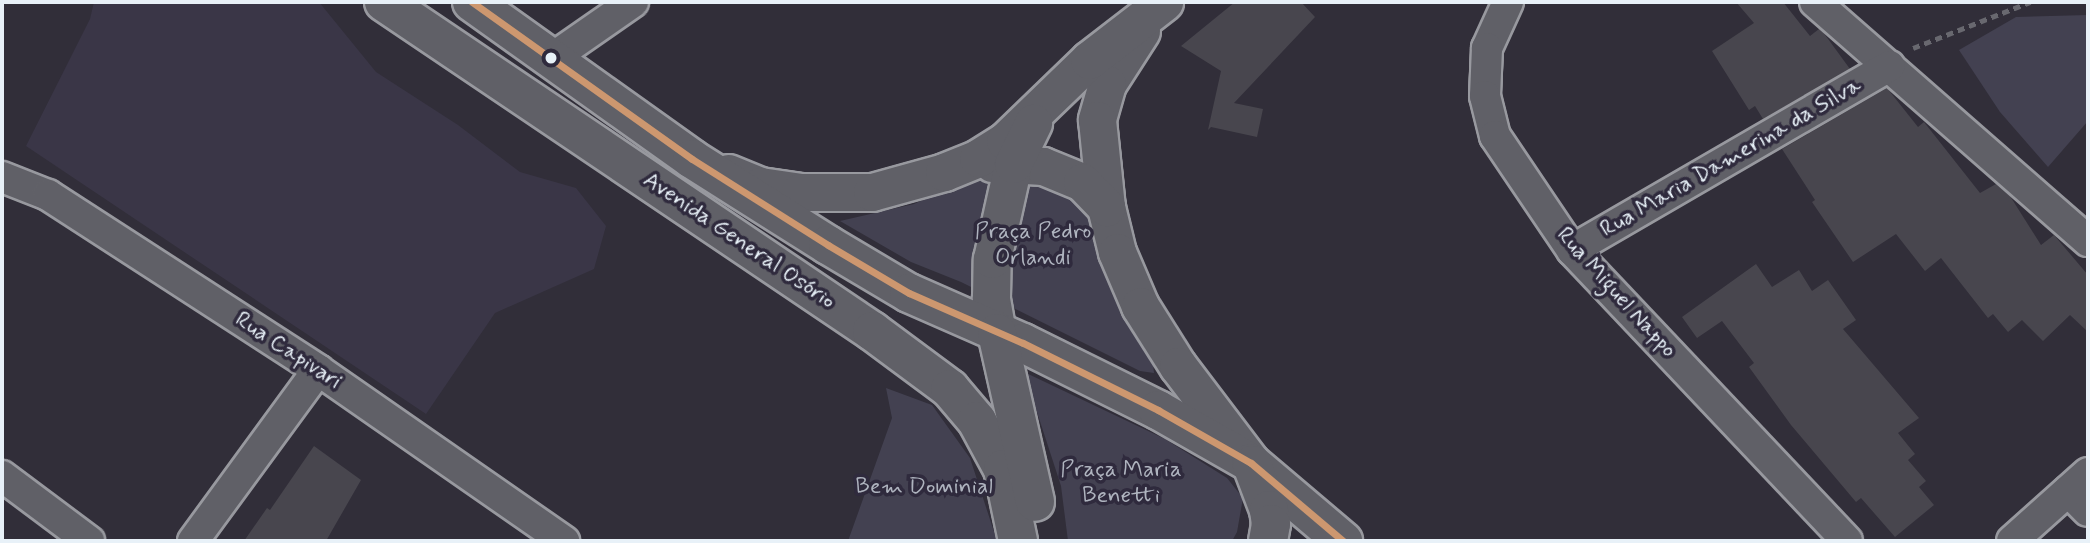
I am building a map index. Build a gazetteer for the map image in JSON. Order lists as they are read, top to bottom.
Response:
{
  "streets": {
    "main road": ["Avenida General Osório"],
    "street": ["Rua Maria Damerina da Silva", "Rua Miguel Nappo", "Rua Capivari"]
  },
  "crossings": [
    ["Rua Maria Damerina da Silva", "Rua Miguel Nappo"]
  ],
  "parks": ["Praça Pedro Orlandi", "Praça Maria Benetti", "Bem Dominial"]
}
